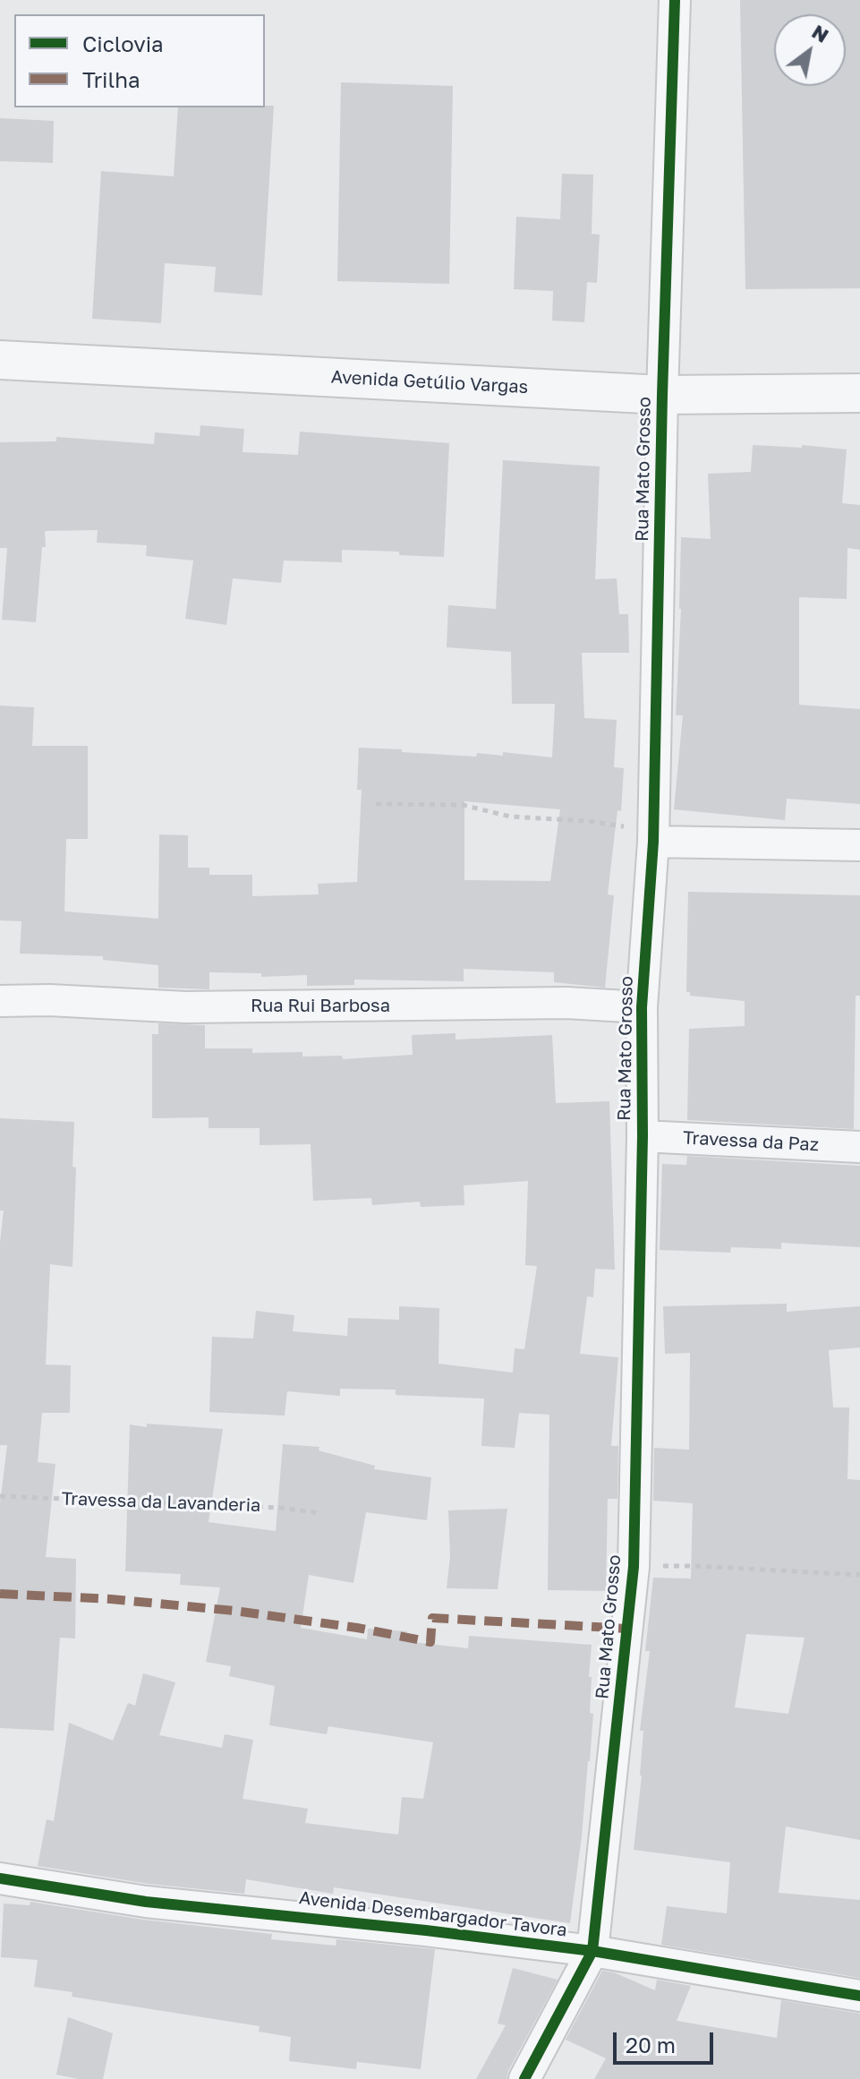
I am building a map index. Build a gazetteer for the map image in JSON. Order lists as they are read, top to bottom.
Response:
{
  "streets": {
    "street": [
      "Avenida Getúlio Vargas",
      "Rua Mato Grosso",
      "Rua Rui Barbosa",
      "Travessa da Paz",
      "Avenida Desembargador Tavora"
    ],
    "path": ["Travessa da Lavanderia"]
  },
  "crossings": [
    ["Avenida Getúlio Vargas", "Rua Mato Grosso"],
    ["Rua Mato Grosso", "Rua Rui Barbosa"],
    ["Rua Mato Grosso", "Travessa da Paz"],
    ["Rua Mato Grosso", "Avenida Desembargador Tavora"]
  ],
  "legend": ["Ciclovia", "Trilha"],
  "scale_bar": "20 m",
  "north": "top right"
}
